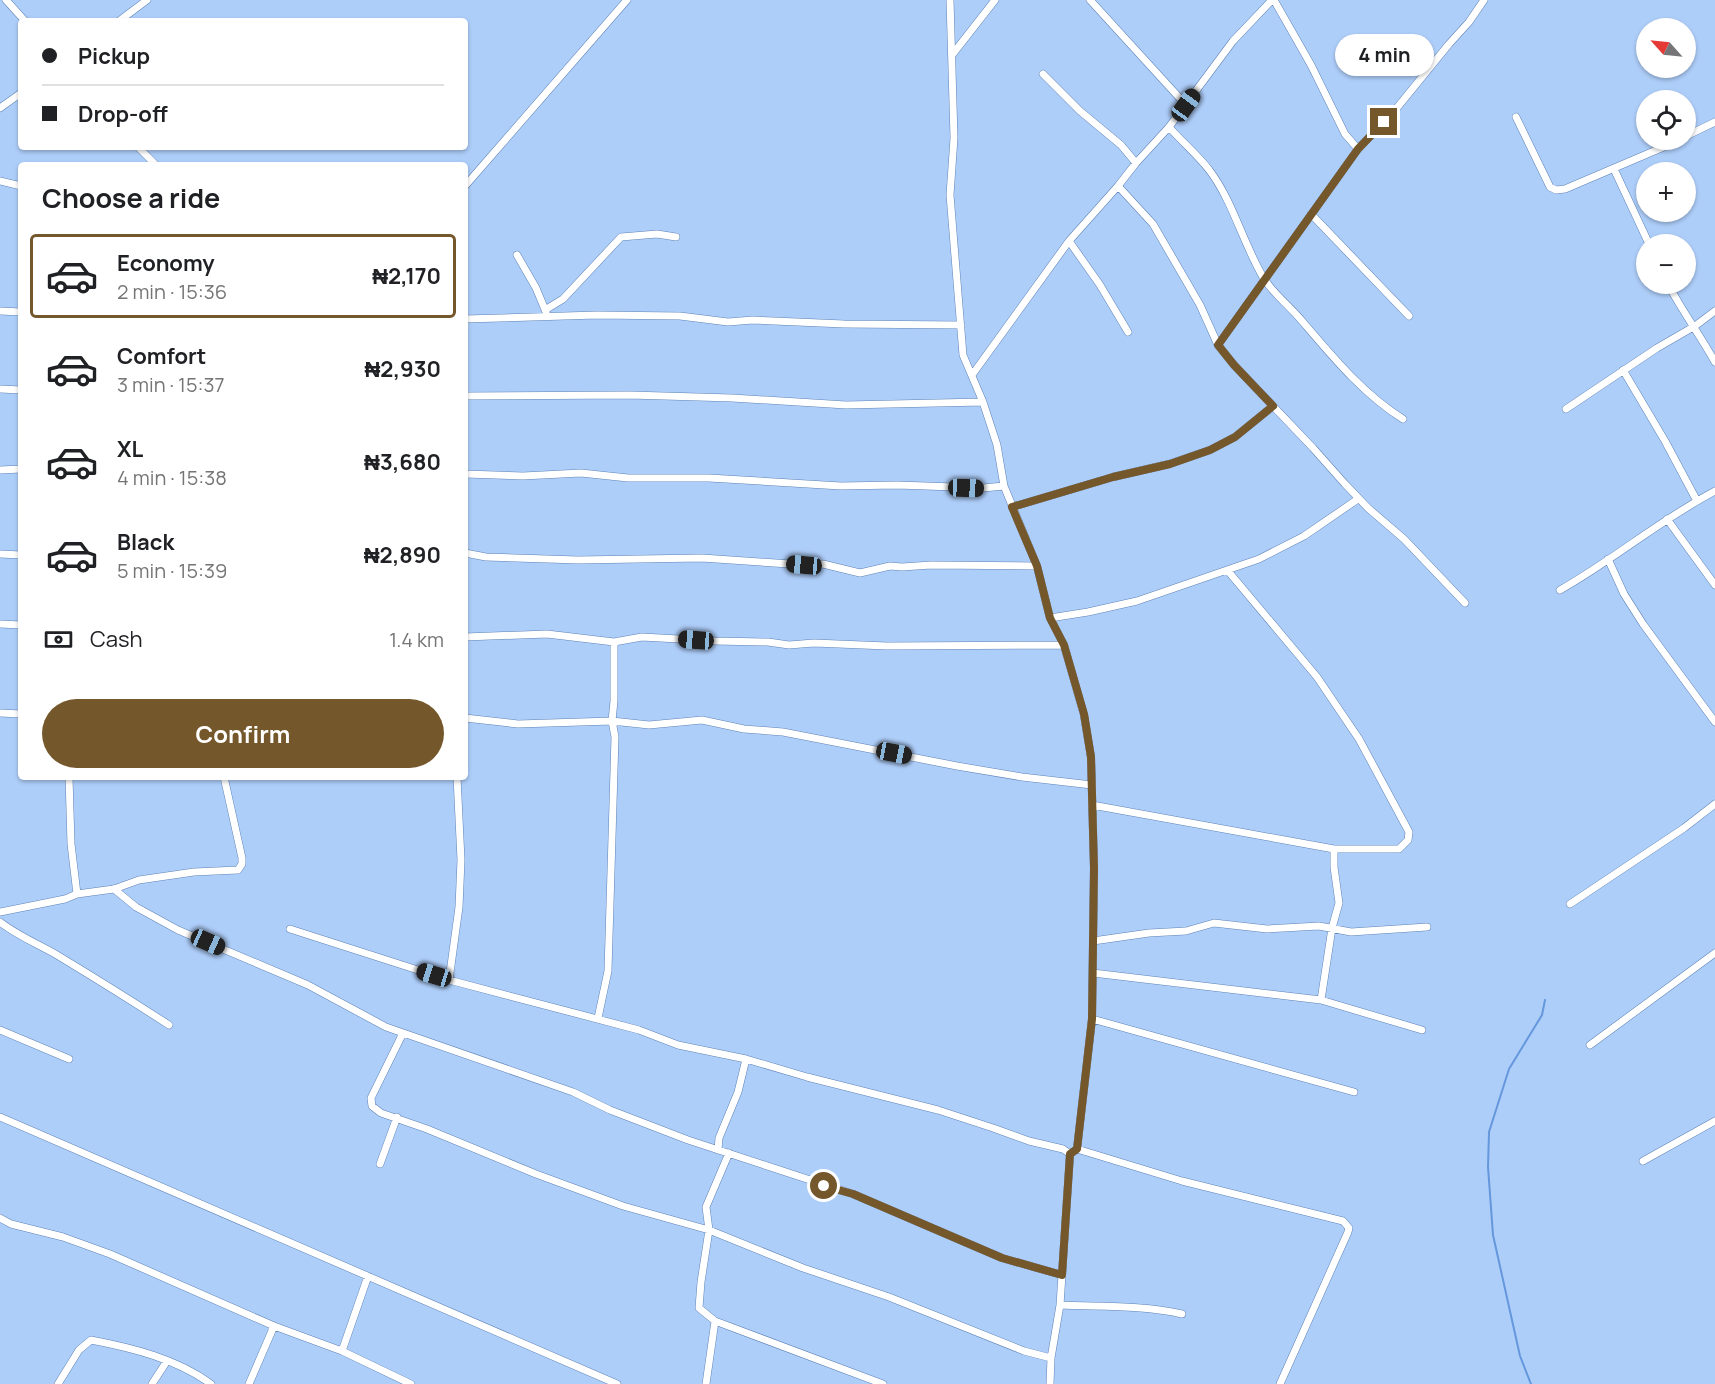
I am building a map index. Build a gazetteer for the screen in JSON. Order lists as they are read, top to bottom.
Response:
{
  "north": "top left",
  "page": {
    "map_buttons": ["+", "−"],
    "banner": ["Pickup", "Drop-off"],
    "bubble": "4 min",
    "heading": "Choose a ride",
    "list": [
      {
        "name": "Economy",
        "note": "2 min · 15:36",
        "value": "₦2,170"
      },
      {
        "name": "Comfort",
        "note": "3 min · 15:37",
        "value": "₦2,930"
      },
      {
        "name": "XL",
        "note": "4 min · 15:38",
        "value": "₦3,680"
      },
      {
        "name": "Black",
        "note": "5 min · 15:39",
        "value": "₦2,890"
      }
    ],
    "pay": ["Cash", "1.4 km"],
    "buttons": "Confirm"
  }
}
